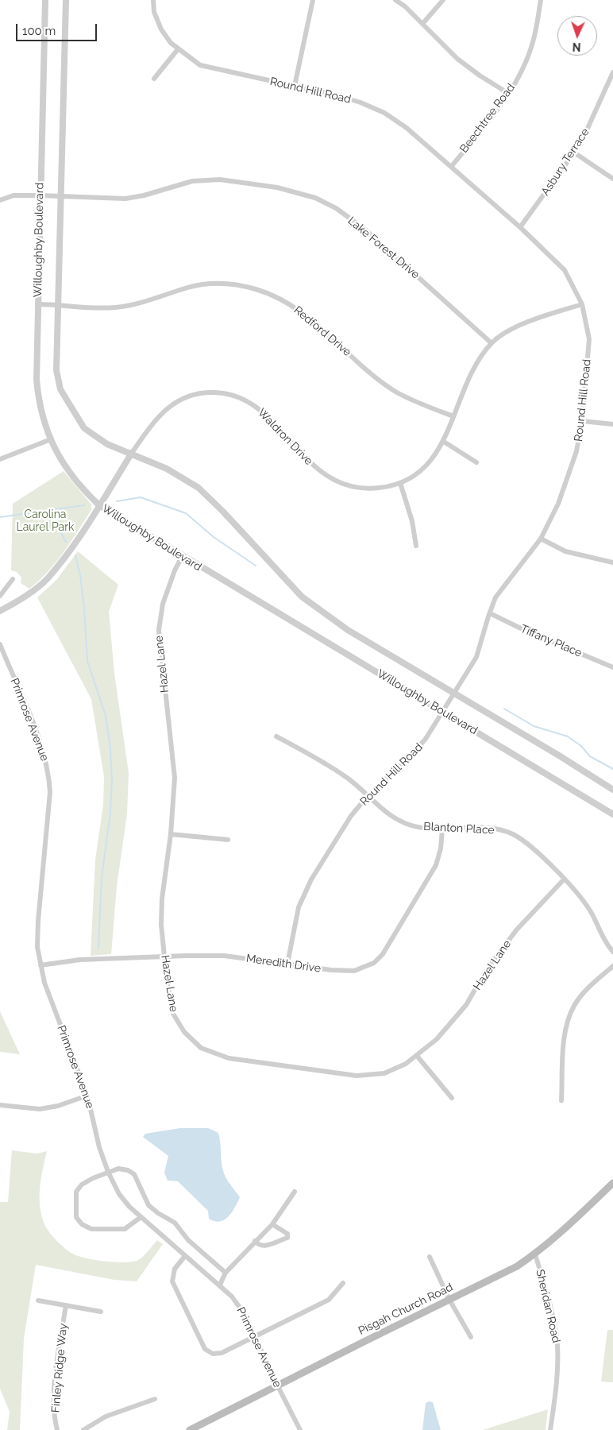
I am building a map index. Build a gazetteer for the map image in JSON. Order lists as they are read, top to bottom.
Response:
{
  "streets": {
    "main road": ["Pisgah Church Road"],
    "street": [
      "Round Hill Road",
      "Beechtree Road",
      "Asbury Terrace",
      "Willoughby Boulevard",
      "Lake Forest Drive",
      "Redford Drive",
      "Waldron Drive",
      "Tiffany Place",
      "Hazel Lane",
      "Primrose Avenue",
      "Blanton Place",
      "Meredith Drive",
      "Sheridan Road",
      "Finley Ridge Way"
    ]
  },
  "crossings": [
    ["Round Hill Road", "Beechtree Road"],
    ["Round Hill Road", "Asbury Terrace"],
    ["Round Hill Road", "Willoughby Boulevard"],
    ["Round Hill Road", "Waldron Drive"],
    ["Round Hill Road", "Tiffany Place"],
    ["Round Hill Road", "Blanton Place"],
    ["Round Hill Road", "Meredith Drive"],
    ["Willoughby Boulevard", "Lake Forest Drive"],
    ["Willoughby Boulevard", "Redford Drive"],
    ["Willoughby Boulevard", "Waldron Drive"],
    ["Willoughby Boulevard", "Hazel Lane"],
    ["Lake Forest Drive", "Waldron Drive"],
    ["Redford Drive", "Waldron Drive"],
    ["Hazel Lane", "Blanton Place"],
    ["Hazel Lane", "Meredith Drive"],
    ["Primrose Avenue", "Meredith Drive"],
    ["Primrose Avenue", "Pisgah Church Road"],
    ["Blanton Place", "Meredith Drive"],
    ["Sheridan Road", "Pisgah Church Road"]
  ],
  "parks": ["Carolina Laurel Park"],
  "scale_bar": "100 m",
  "north": "bottom"
}
